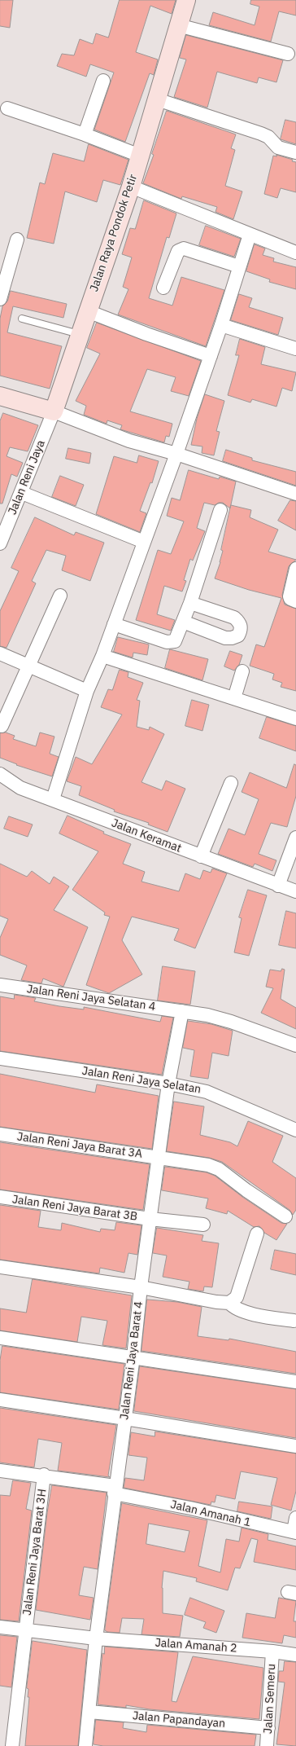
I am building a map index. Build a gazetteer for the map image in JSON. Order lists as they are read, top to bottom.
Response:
{
  "streets": {
    "main road": ["Jalan Raya Pondok Petir"],
    "street": [
      "Jalan Reni Jaya",
      "Jalan Keramat",
      "Jalan Reni Jaya Selatan 4",
      "Jalan Reni Jaya Selatan",
      "Jalan Reni Jaya Barat 3A",
      "Jalan Reni Jaya Barat 3B",
      "Jalan Reni Jaya Barat 4",
      "Jalan Amanah 1",
      "Jalan Reni Jaya Barat 3H",
      "Jalan Amanah 2",
      "Jalan Semeru",
      "Jalan Papandayan"
    ]
  },
  "crossings": [
    ["Jalan Raya Pondok Petir", "Jalan Reni Jaya"],
    ["Jalan Reni Jaya Selatan 4", "Jalan Reni Jaya Barat 4"],
    ["Jalan Reni Jaya Selatan", "Jalan Reni Jaya Barat 4"],
    ["Jalan Reni Jaya Barat 3A", "Jalan Reni Jaya Barat 4"],
    ["Jalan Reni Jaya Barat 3B", "Jalan Reni Jaya Barat 4"],
    ["Jalan Reni Jaya Barat 4", "Jalan Amanah 1"],
    ["Jalan Reni Jaya Barat 4", "Jalan Amanah 2"],
    ["Jalan Reni Jaya Barat 4", "Jalan Papandayan"],
    ["Jalan Amanah 1", "Jalan Reni Jaya Barat 3H"],
    ["Jalan Reni Jaya Barat 3H", "Jalan Amanah 2"],
    ["Jalan Amanah 2", "Jalan Semeru"],
    ["Jalan Semeru", "Jalan Papandayan"]
  ]
}
